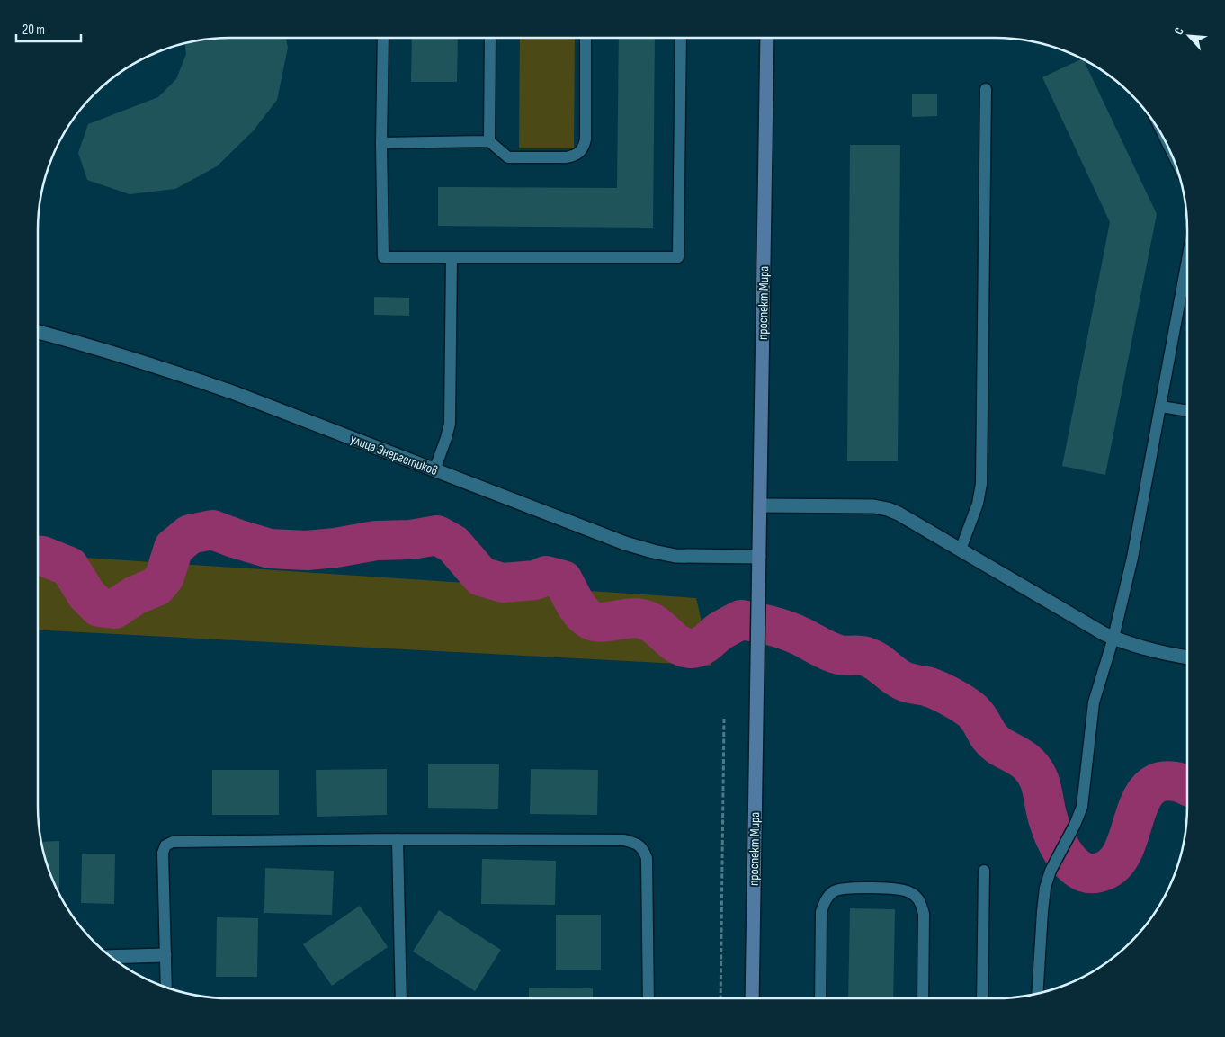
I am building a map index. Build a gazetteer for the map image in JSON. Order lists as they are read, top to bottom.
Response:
{
  "streets": {
    "main road": ["проспект Мира"],
    "street": ["улица Энергетиков"]
  },
  "crossings": [
    ["проспект Мира", "улица Энергетиков"]
  ],
  "scale_bar": "20 m",
  "north": "top left"
}
